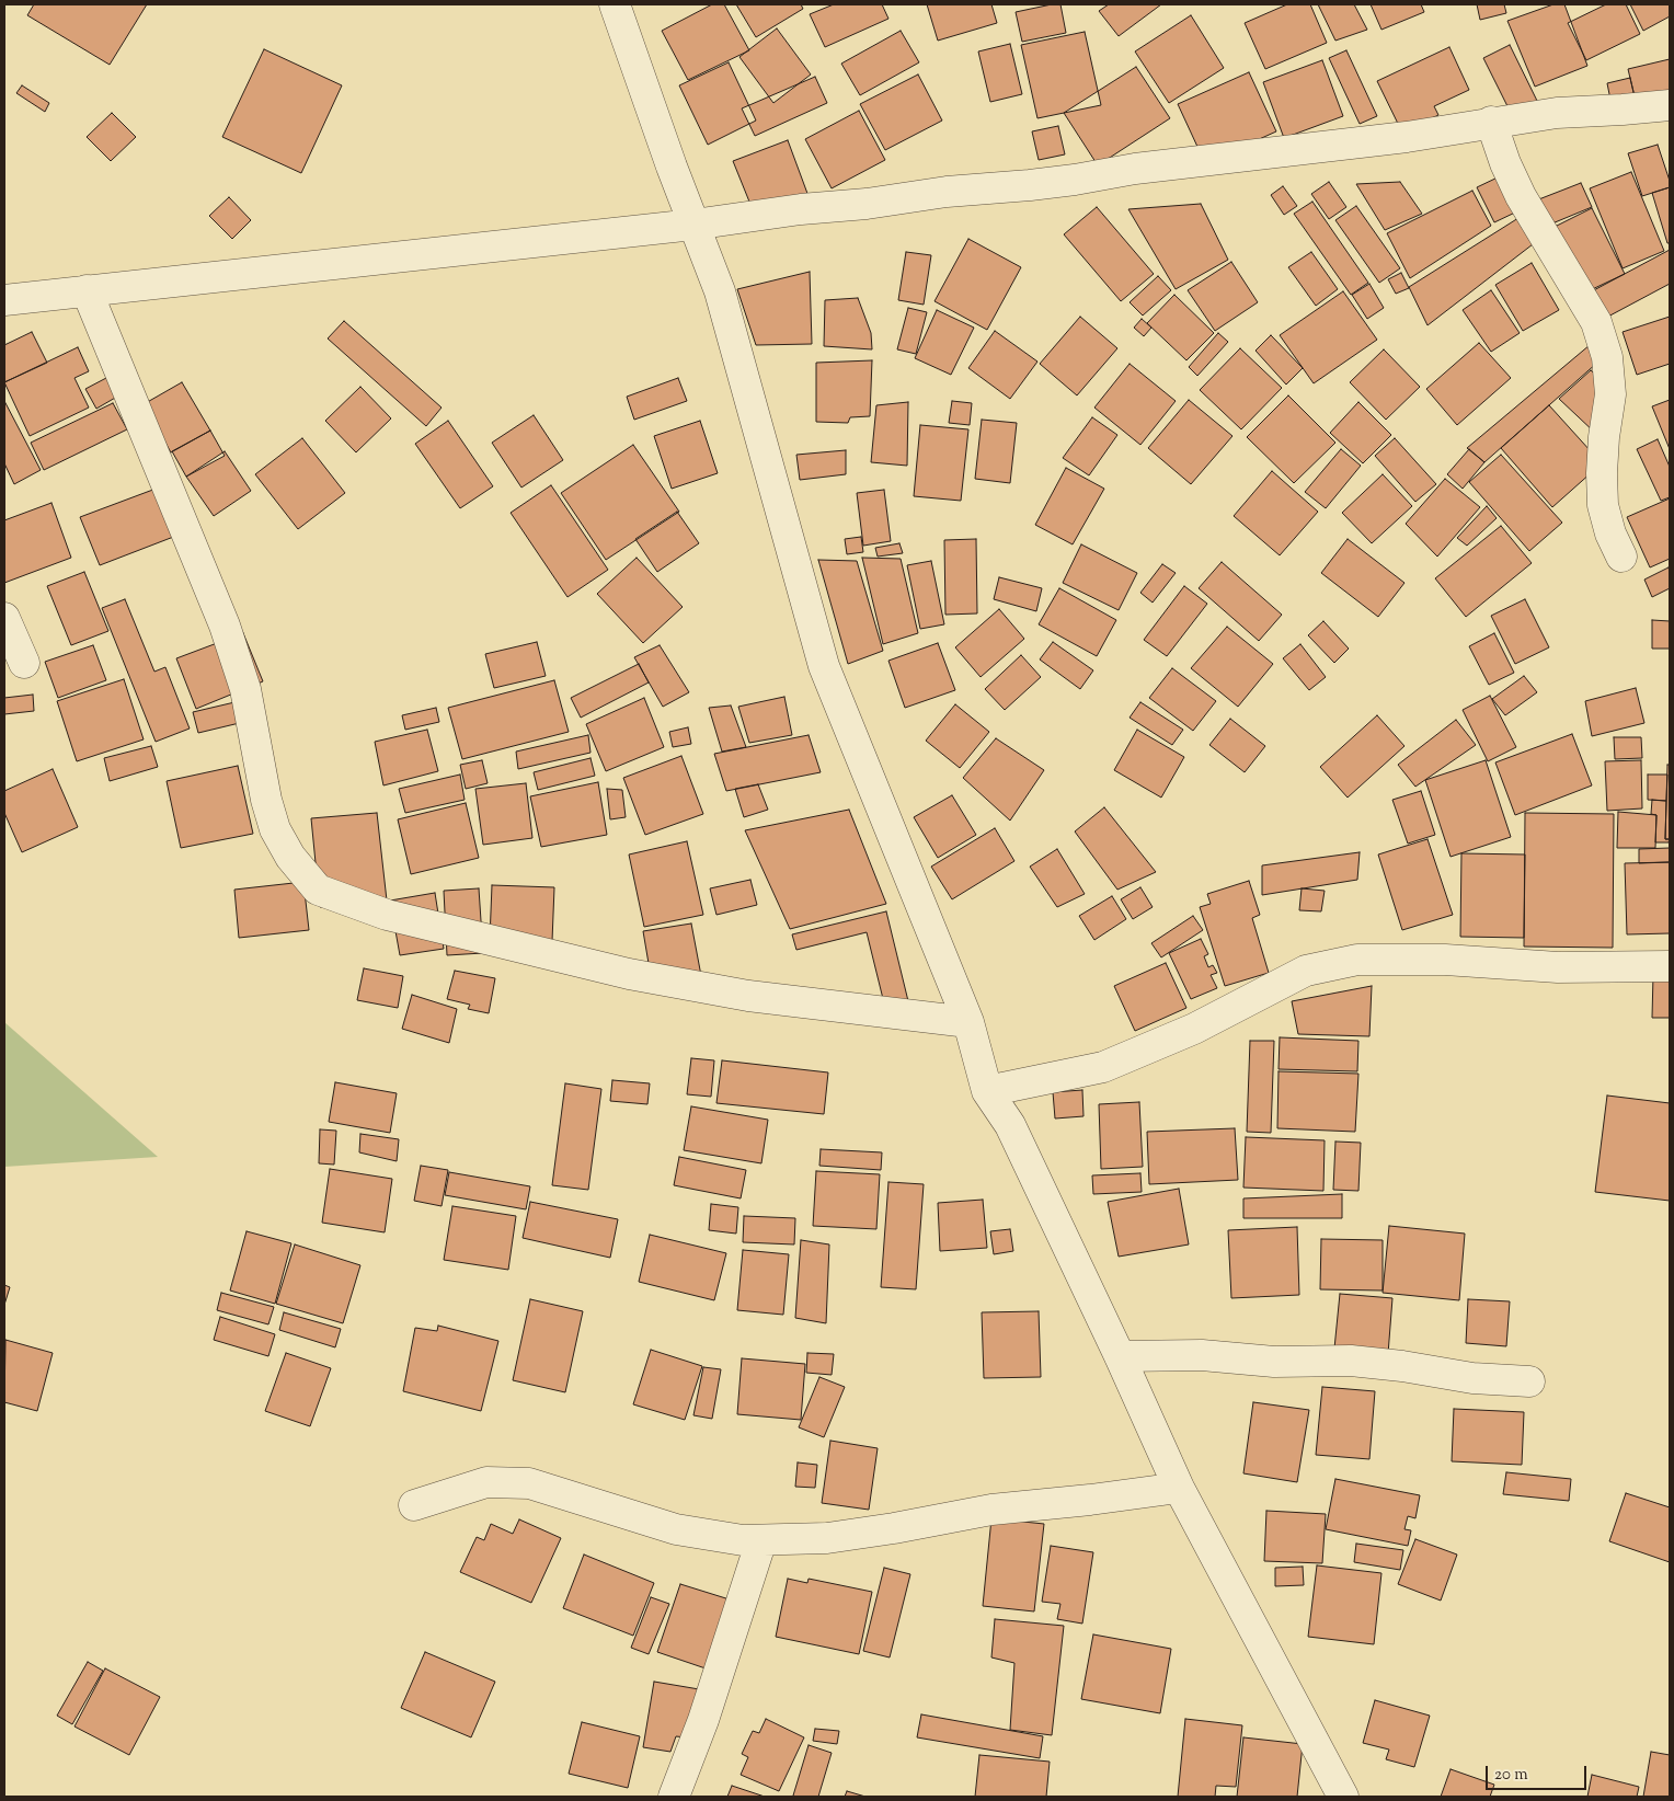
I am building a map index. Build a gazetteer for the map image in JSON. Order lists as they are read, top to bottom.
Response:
{
  "scale_bar": "20 m"
}
